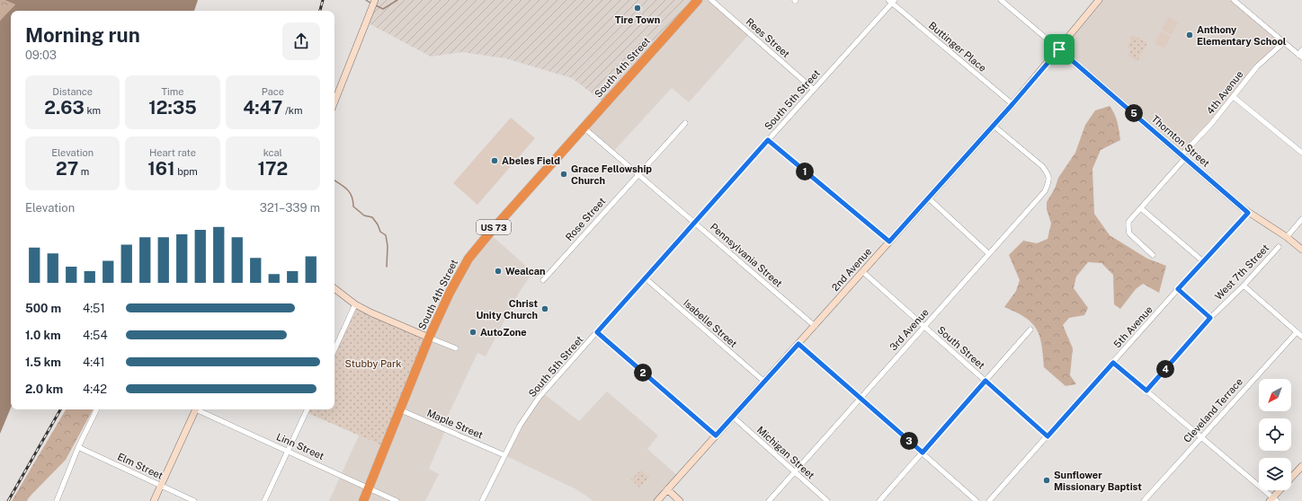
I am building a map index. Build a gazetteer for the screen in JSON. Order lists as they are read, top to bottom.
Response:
{
  "streets": {
    "highway": ["South 4th Street", "US 73"],
    "street": [
      "Rees Street",
      "Buttinger Place",
      "4th Avenue",
      "South 5th Street",
      "Thornton Street",
      "Rose Street",
      "Pennsylvania Street",
      "2nd Avenue",
      "West 7th Street",
      "Isabelle Street",
      "5th Avenue",
      "3rd Avenue",
      "South Street",
      "Cleveland Terrace",
      "Maple Street",
      "Linn Street",
      "Michigan Street",
      "Elm Street"
    ]
  },
  "crossings": [
    ["Rees Street", "South 5th Street"],
    ["Buttinger Place", "South 5th Street"],
    ["Buttinger Place", "2nd Avenue"],
    ["South 4th Street", "Pennsylvania Street"],
    ["South 4th Street", "Maple Street"],
    ["South 4th Street", "Linn Street"],
    ["4th Avenue", "Thornton Street"],
    ["South 5th Street", "Pennsylvania Street"],
    ["South 5th Street", "Isabelle Street"],
    ["South 5th Street", "Maple Street"],
    ["Thornton Street", "2nd Avenue"],
    ["Thornton Street", "5th Avenue"],
    ["Rose Street", "Pennsylvania Street"],
    ["Pennsylvania Street", "2nd Avenue"],
    ["2nd Avenue", "Isabelle Street"],
    ["2nd Avenue", "3rd Avenue"],
    ["2nd Avenue", "South Street"],
    ["2nd Avenue", "Michigan Street"],
    ["5th Avenue", "South Street"],
    ["3rd Avenue", "South Street"],
    ["3rd Avenue", "Michigan Street"]
  ],
  "parks": ["Stubby Park"],
  "places": [
    "Tire Town",
    "Anthony Elementary School",
    "Abeles Field",
    "Grace Fellowship Church",
    "Wealcan",
    "Christ Unity Church",
    "AutoZone",
    "Sunflower Missionary Baptist"
  ],
  "north": "bottom left",
  "page": {
    "heading": ["Morning run", "09:03"],
    "stats": [
      ["Distance", "2.63 km"],
      ["Time", "12:35"],
      ["Pace", "4:47 /km"],
      ["Elevation", "27 m"],
      ["Heart rate", "161 bpm"],
      ["kcal", "172"]
    ],
    "pins": [
      "5",
      "1",
      "4",
      "2",
      "3"
    ],
    "chart": ["Elevation", "321–339 m"],
    "list": [
      {
        "name": "500 m",
        "note": "4:51"
      },
      {
        "name": "1.0 km",
        "note": "4:54"
      },
      {
        "name": "1.5 km",
        "note": "4:41"
      },
      {
        "name": "2.0 km",
        "note": "4:42"
      }
    ]
  }
}
